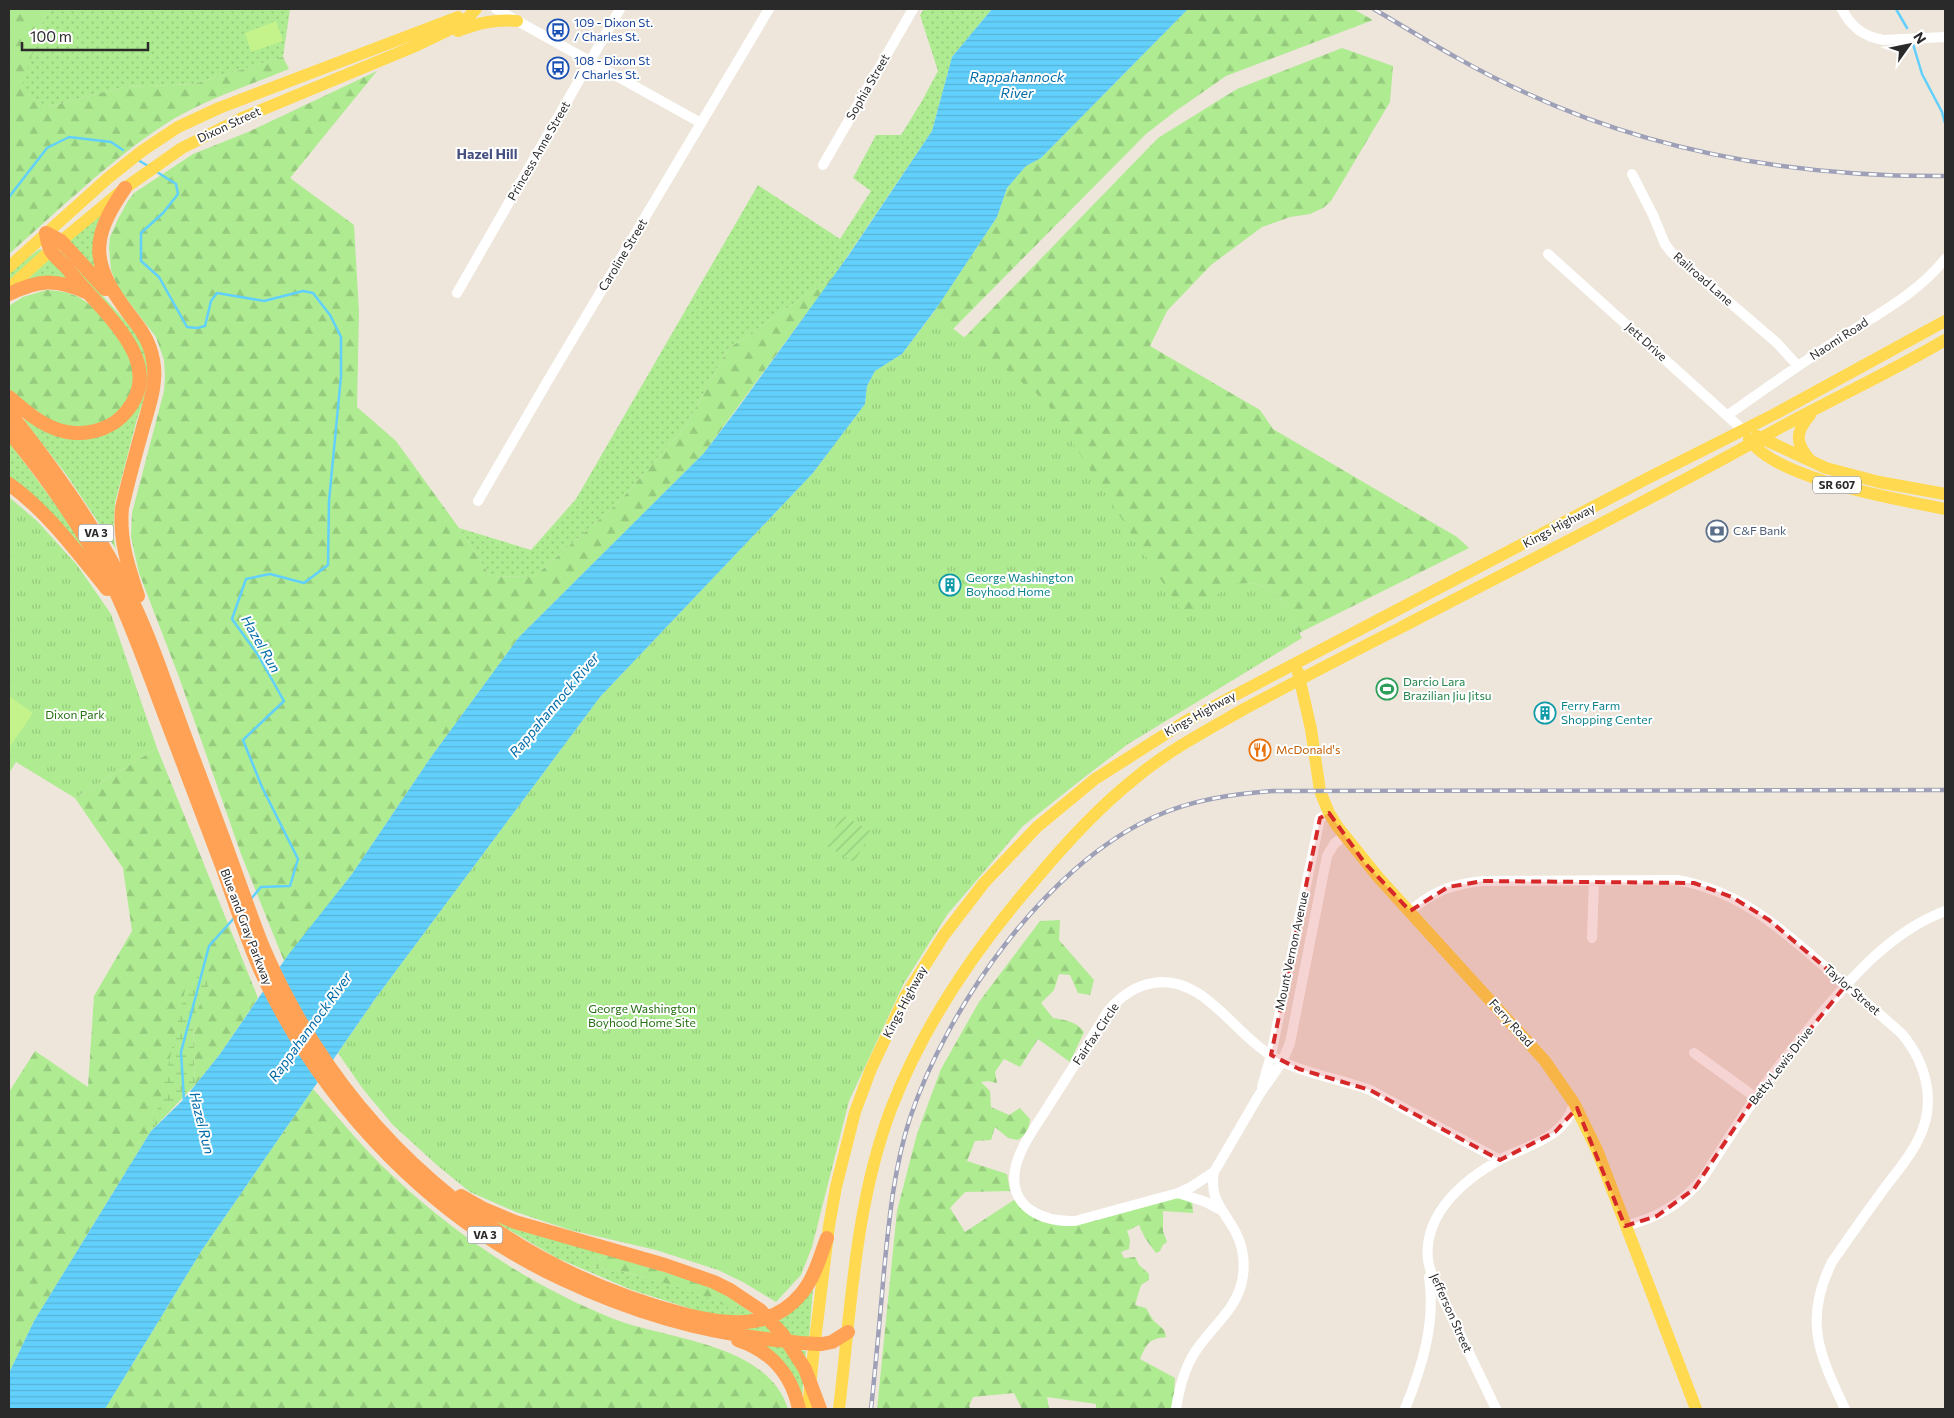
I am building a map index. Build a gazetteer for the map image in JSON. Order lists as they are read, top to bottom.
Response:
{
  "streets": {
    "highway": ["VA 3", "Blue and Gray Parkway"],
    "main road": [
      "Dixon Street",
      "SR 607",
      "Kings Highway",
      "Ferry Road"
    ],
    "street": [
      "Sophia Street",
      "Princess Anne Street",
      "Caroline Street",
      "Railroad Lane",
      "Naomi Road",
      "Jett Drive",
      "Mount Vernon Avenue",
      "Taylor Street",
      "Fairfax Circle",
      "Betty Lewis Drive",
      "Jefferson Street"
    ]
  },
  "crossings": [
    ["Railroad Lane", "Naomi Road"],
    ["Naomi Road", "Jett Drive"],
    ["Jett Drive", "SR 607"],
    ["Jett Drive", "Kings Highway"],
    ["SR 607", "Kings Highway"],
    ["Kings Highway", "Ferry Road"],
    ["VA 3", "Blue and Gray Parkway"],
    ["Mount Vernon Avenue", "Ferry Road"],
    ["Mount Vernon Avenue", "Fairfax Circle"],
    ["Taylor Street", "Ferry Road"],
    ["Taylor Street", "Betty Lewis Drive"],
    ["Ferry Road", "Betty Lewis Drive"],
    ["Ferry Road", "Jefferson Street"],
    ["Fairfax Circle", "Jefferson Street"]
  ],
  "districts": ["Hazel Hill"],
  "water": ["Rappahannock River", "Hazel Run"],
  "parks": ["Dixon Park", "George Washington Boyhood Home Site"],
  "places": {
    "bus stop": ["109 - Dixon St. / Charles St.", "108 - Dixon St / Charles St."],
    "bank": ["C&F Bank"],
    "building": ["George Washington Boyhood Home", "Ferry Farm Shopping Center"],
    "sports": ["Darcio Lara Brazilian Jiu Jitsu"],
    "restaurant": ["McDonald's"]
  },
  "scale_bar": "100 m",
  "north": "top right"
}
